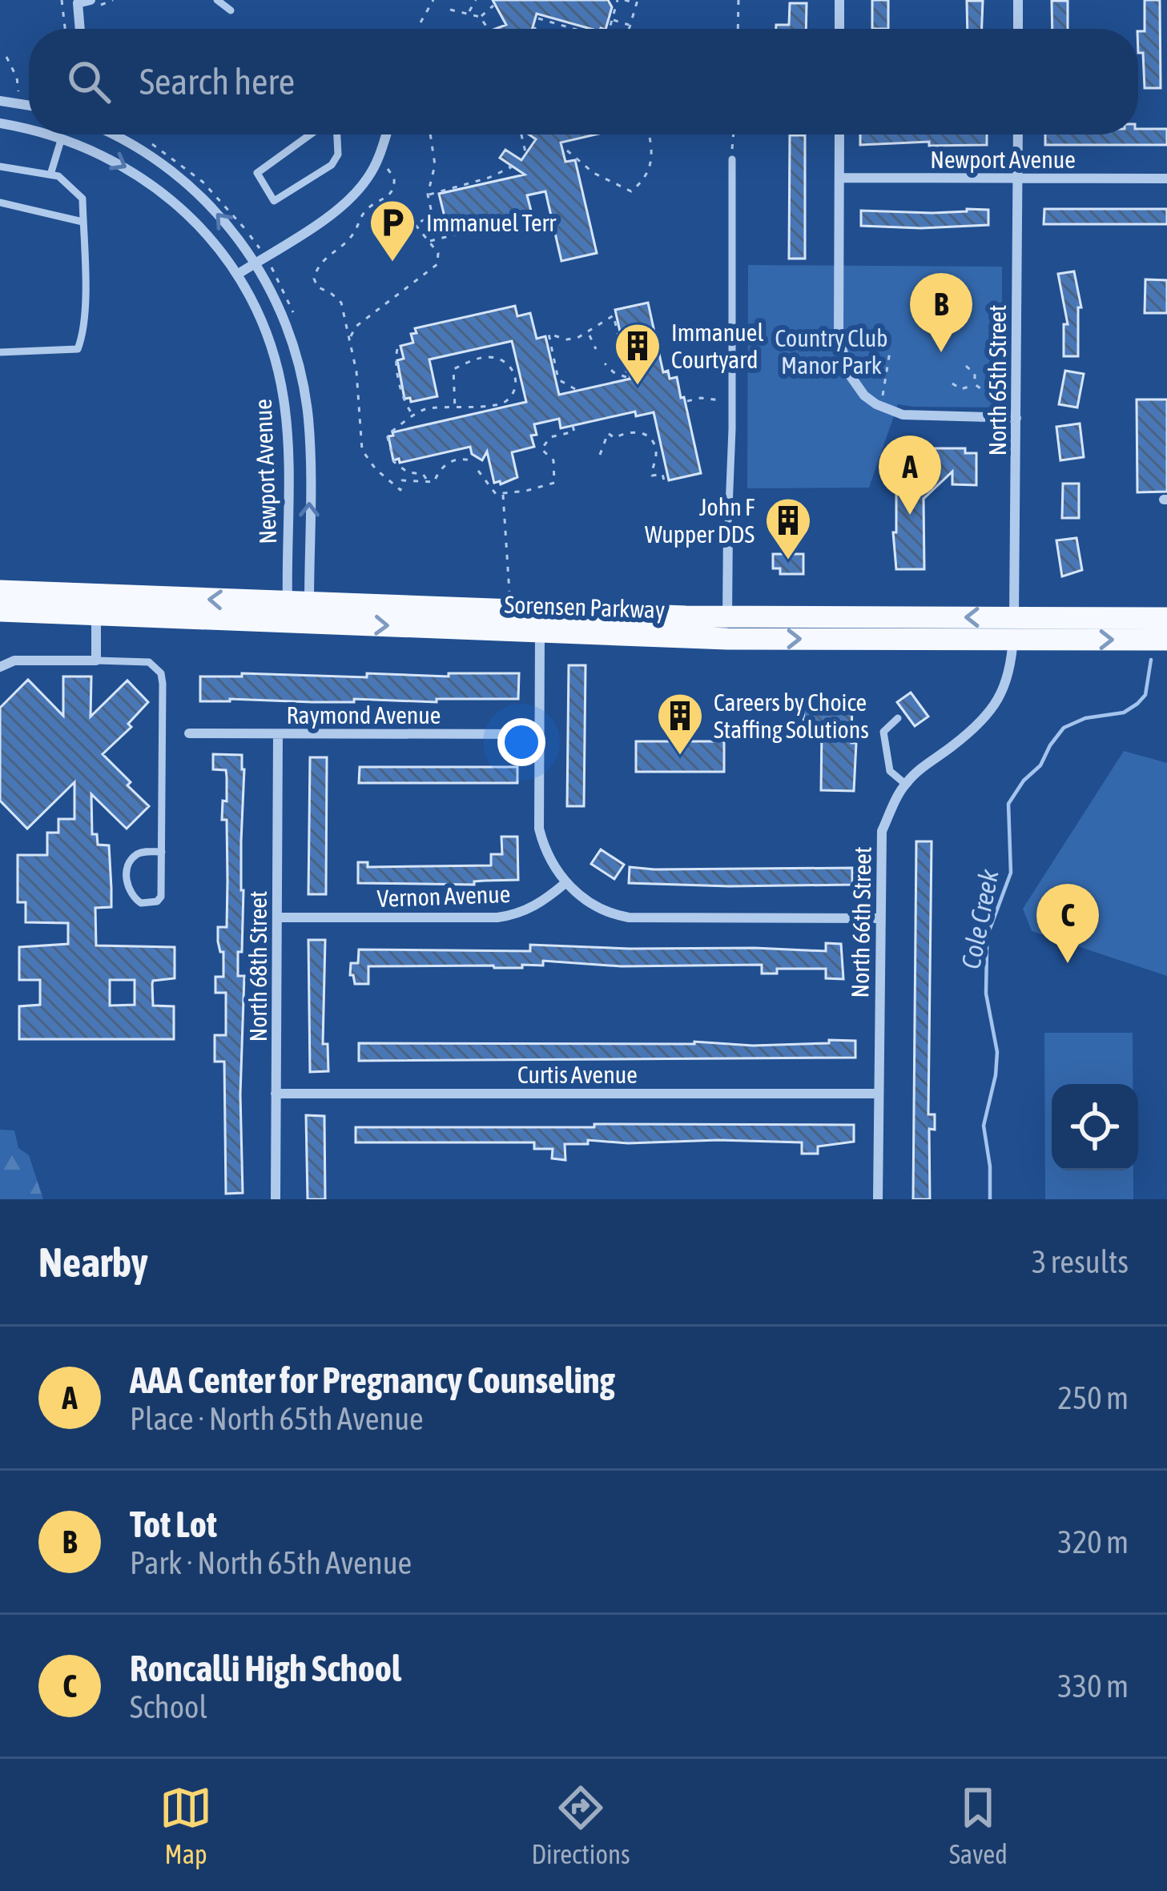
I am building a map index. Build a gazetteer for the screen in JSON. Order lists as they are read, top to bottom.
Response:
{
  "streets": {
    "main road": ["Sorensen Parkway"],
    "street": [
      "Newport Avenue",
      "North 65th Street",
      "Raymond Avenue",
      "Vernon Avenue",
      "North 66th Street",
      "North 68th Street",
      "Curtis Avenue"
    ]
  },
  "crossings": [
    ["Newport Avenue", "North 65th Street"],
    ["Newport Avenue", "Sorensen Parkway"],
    ["North 65th Street", "Sorensen Parkway"],
    ["North 65th Street", "North 66th Street"],
    ["Sorensen Parkway", "North 66th Street"],
    ["Raymond Avenue", "North 68th Street"],
    ["Vernon Avenue", "North 68th Street"],
    ["North 66th Street", "Curtis Avenue"],
    ["North 68th Street", "Curtis Avenue"]
  ],
  "water": ["Cole Creek"],
  "parks": ["Country Club Manor Park"],
  "places": {
    "parking": ["Immanuel Terr"],
    "building": ["Immanuel Courtyard", "John F Wupper DDS", "Careers by Choice Staffing Solutions"]
  },
  "page": {
    "search": "Search here",
    "pins": ["B", "A", "C"],
    "heading": ["Nearby", "3 results"],
    "list": [
      {
        "mark": "A",
        "name": "AAA Center for Pregnancy Counseling",
        "note": "Place · North 65th Avenue",
        "value": "250 m"
      },
      {
        "mark": "B",
        "name": "Tot Lot",
        "note": "Park · North 65th Avenue",
        "value": "320 m"
      },
      {
        "mark": "C",
        "name": "Roncalli High School",
        "note": "School",
        "value": "330 m"
      }
    ],
    "nav": ["Map", "Directions", "Saved"]
  }
}
